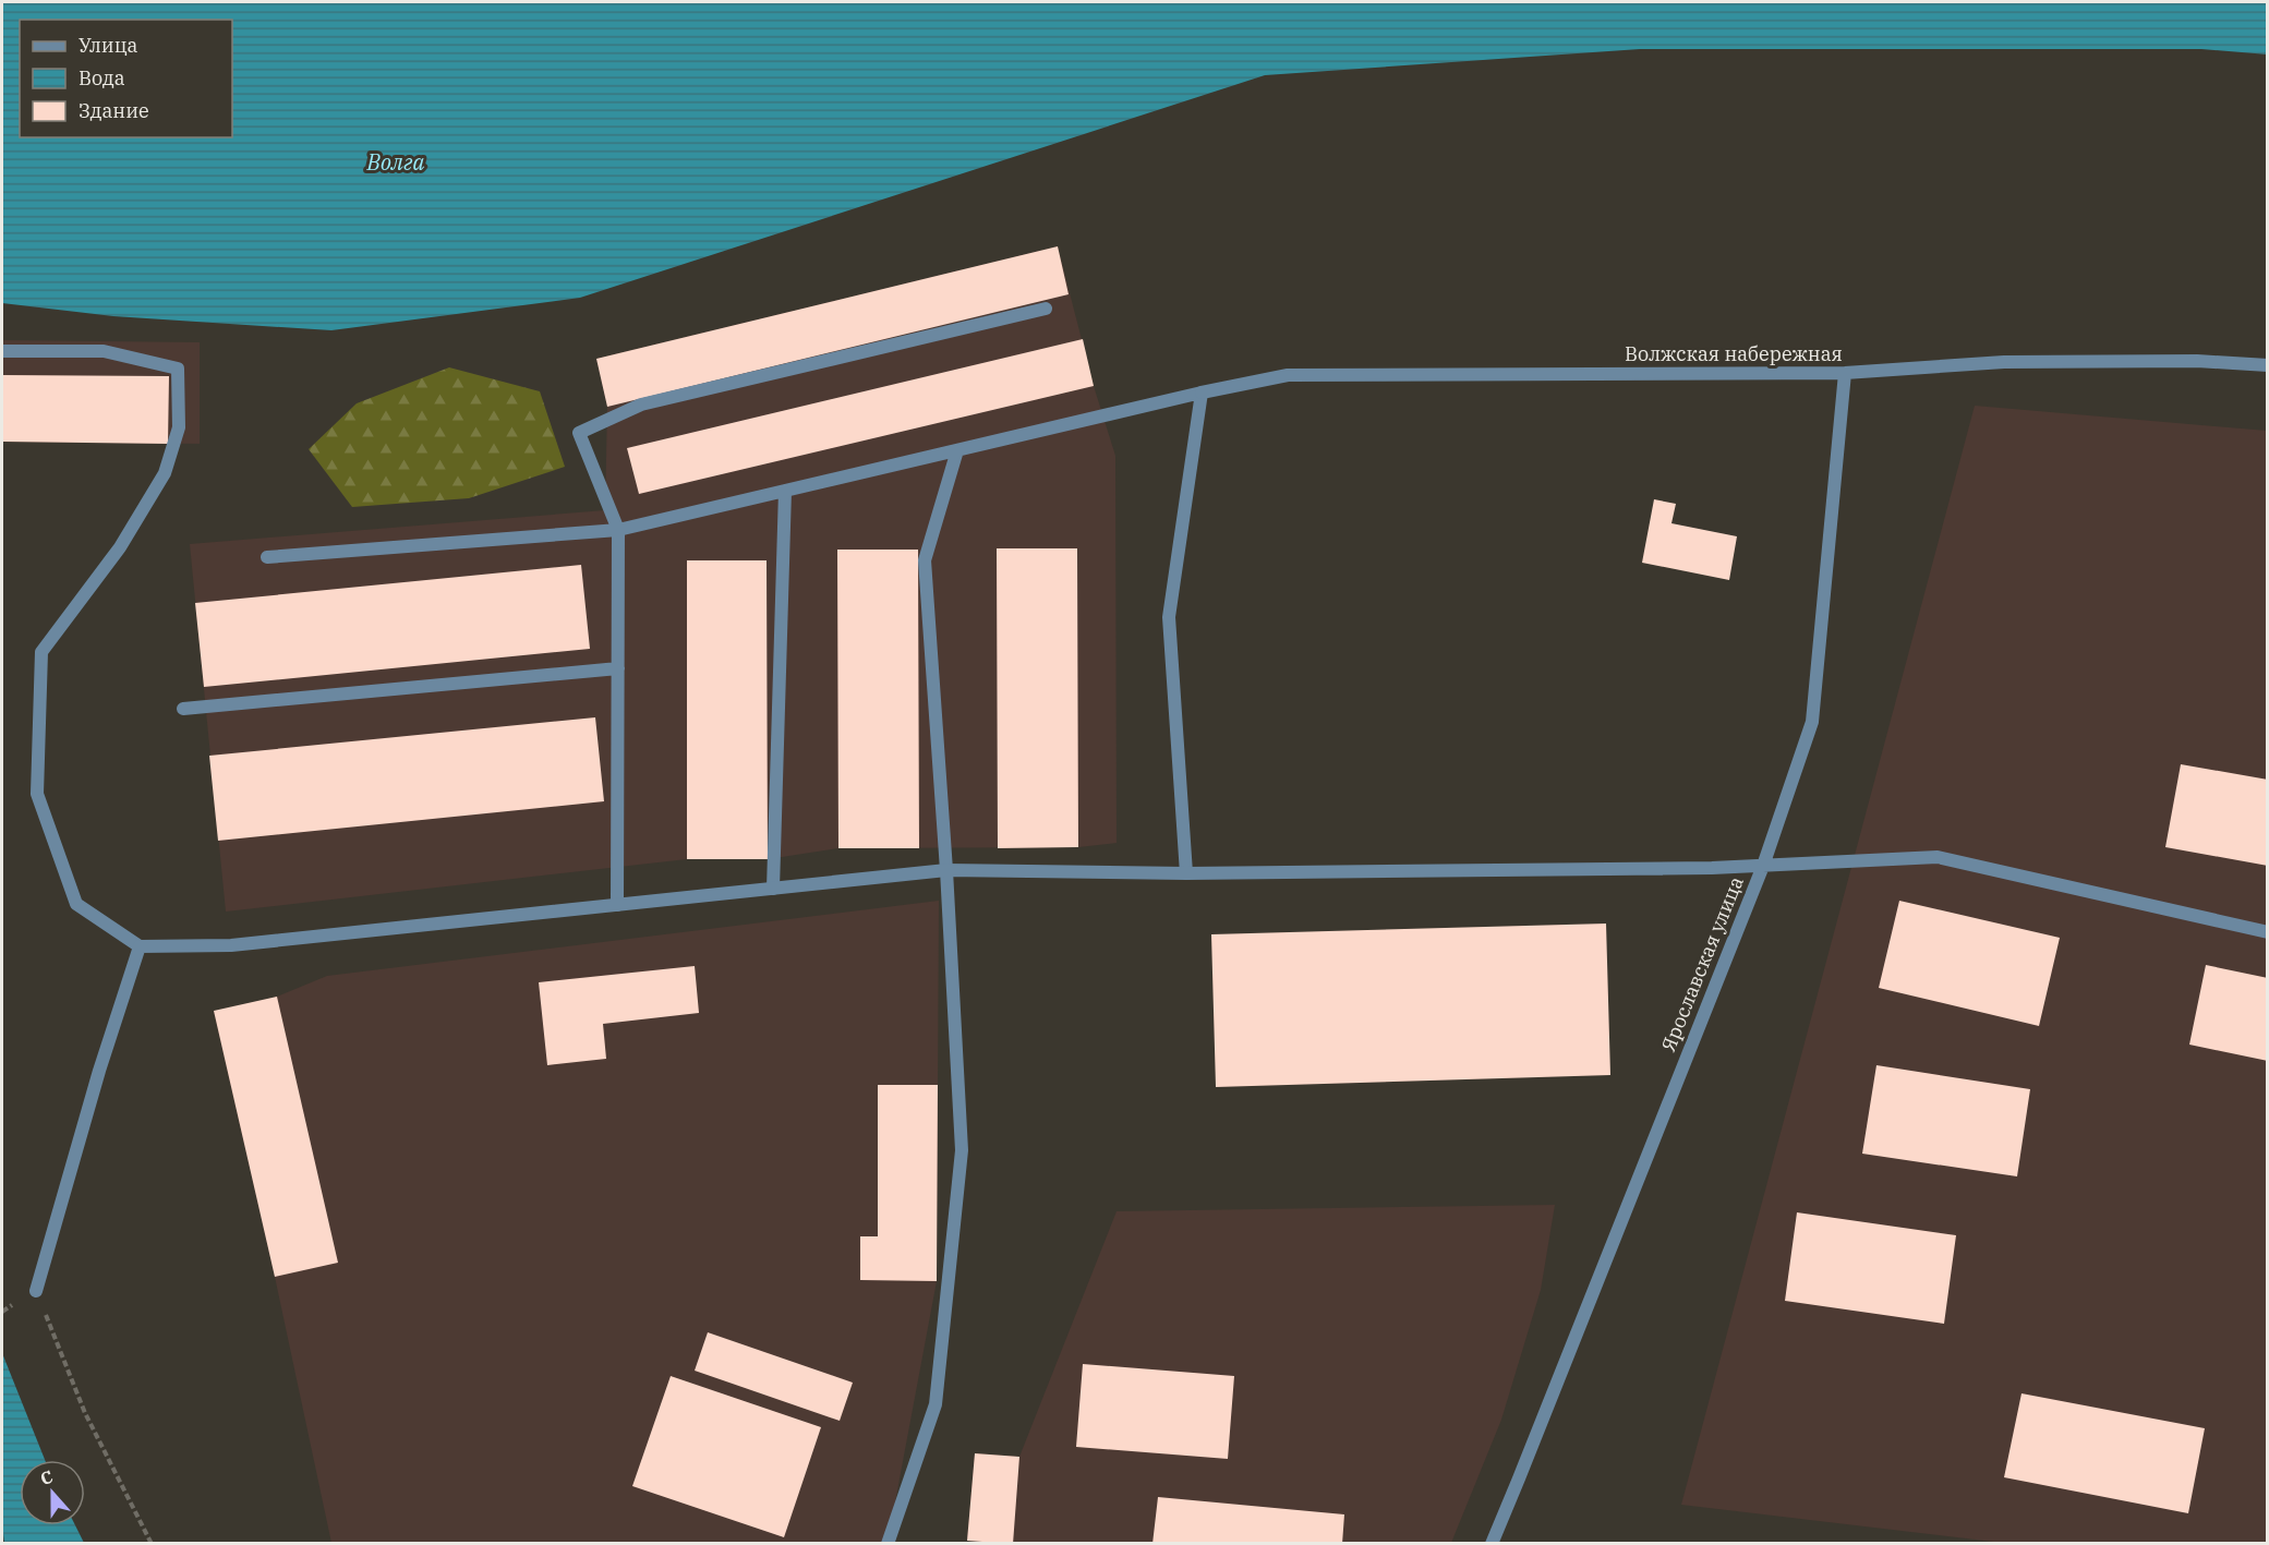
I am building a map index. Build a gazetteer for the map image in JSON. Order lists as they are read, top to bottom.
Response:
{
  "streets": {
    "street": ["Волжская набережная", "Ярославская улица"]
  },
  "crossings": [
    ["Волжская набережная", "Ярославская улица"]
  ],
  "water": ["Волга"],
  "legend": ["Улица", "Вода", "Здание"],
  "north": "top"
}
